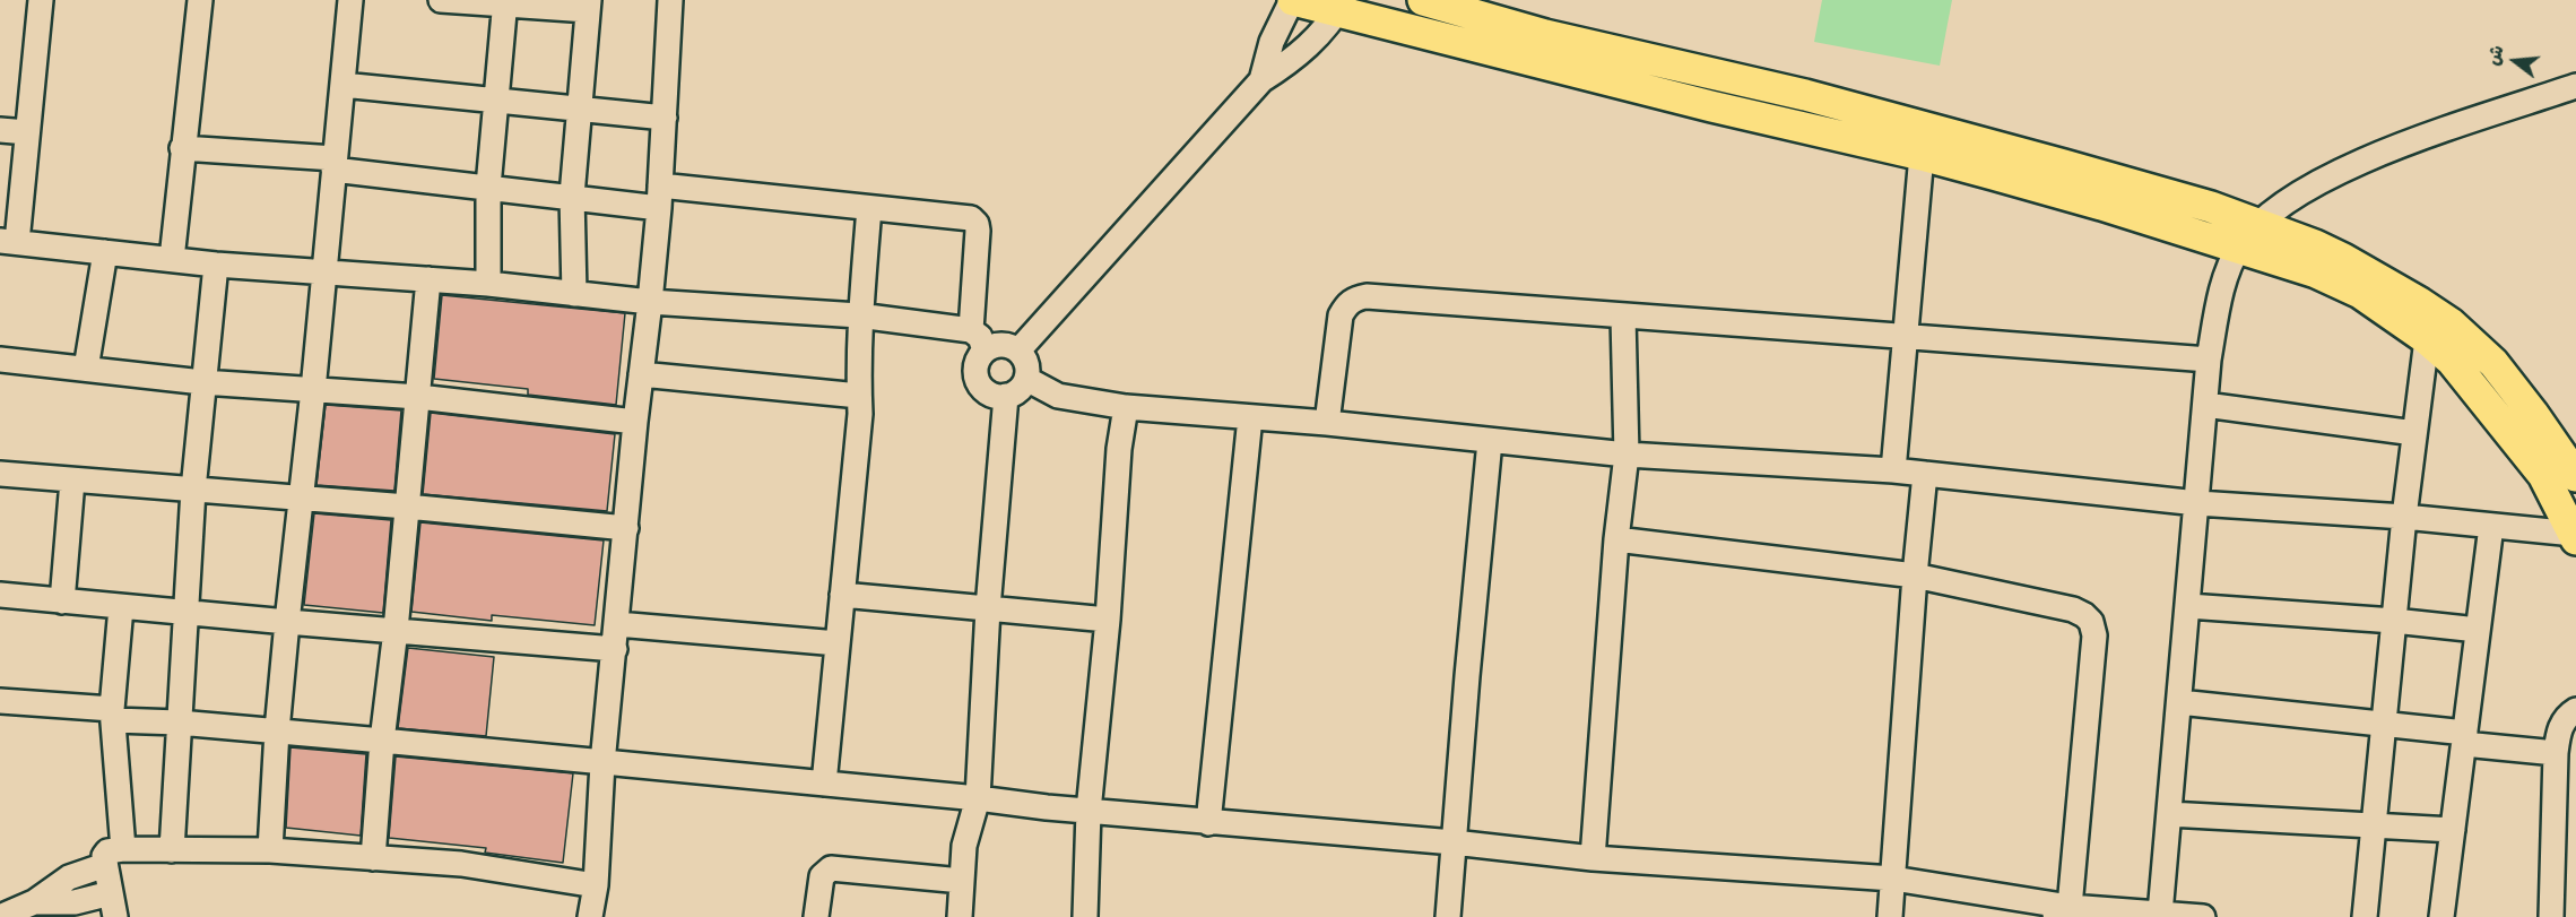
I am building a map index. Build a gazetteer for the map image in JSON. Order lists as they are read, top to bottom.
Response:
{
  "north": "left"
}
